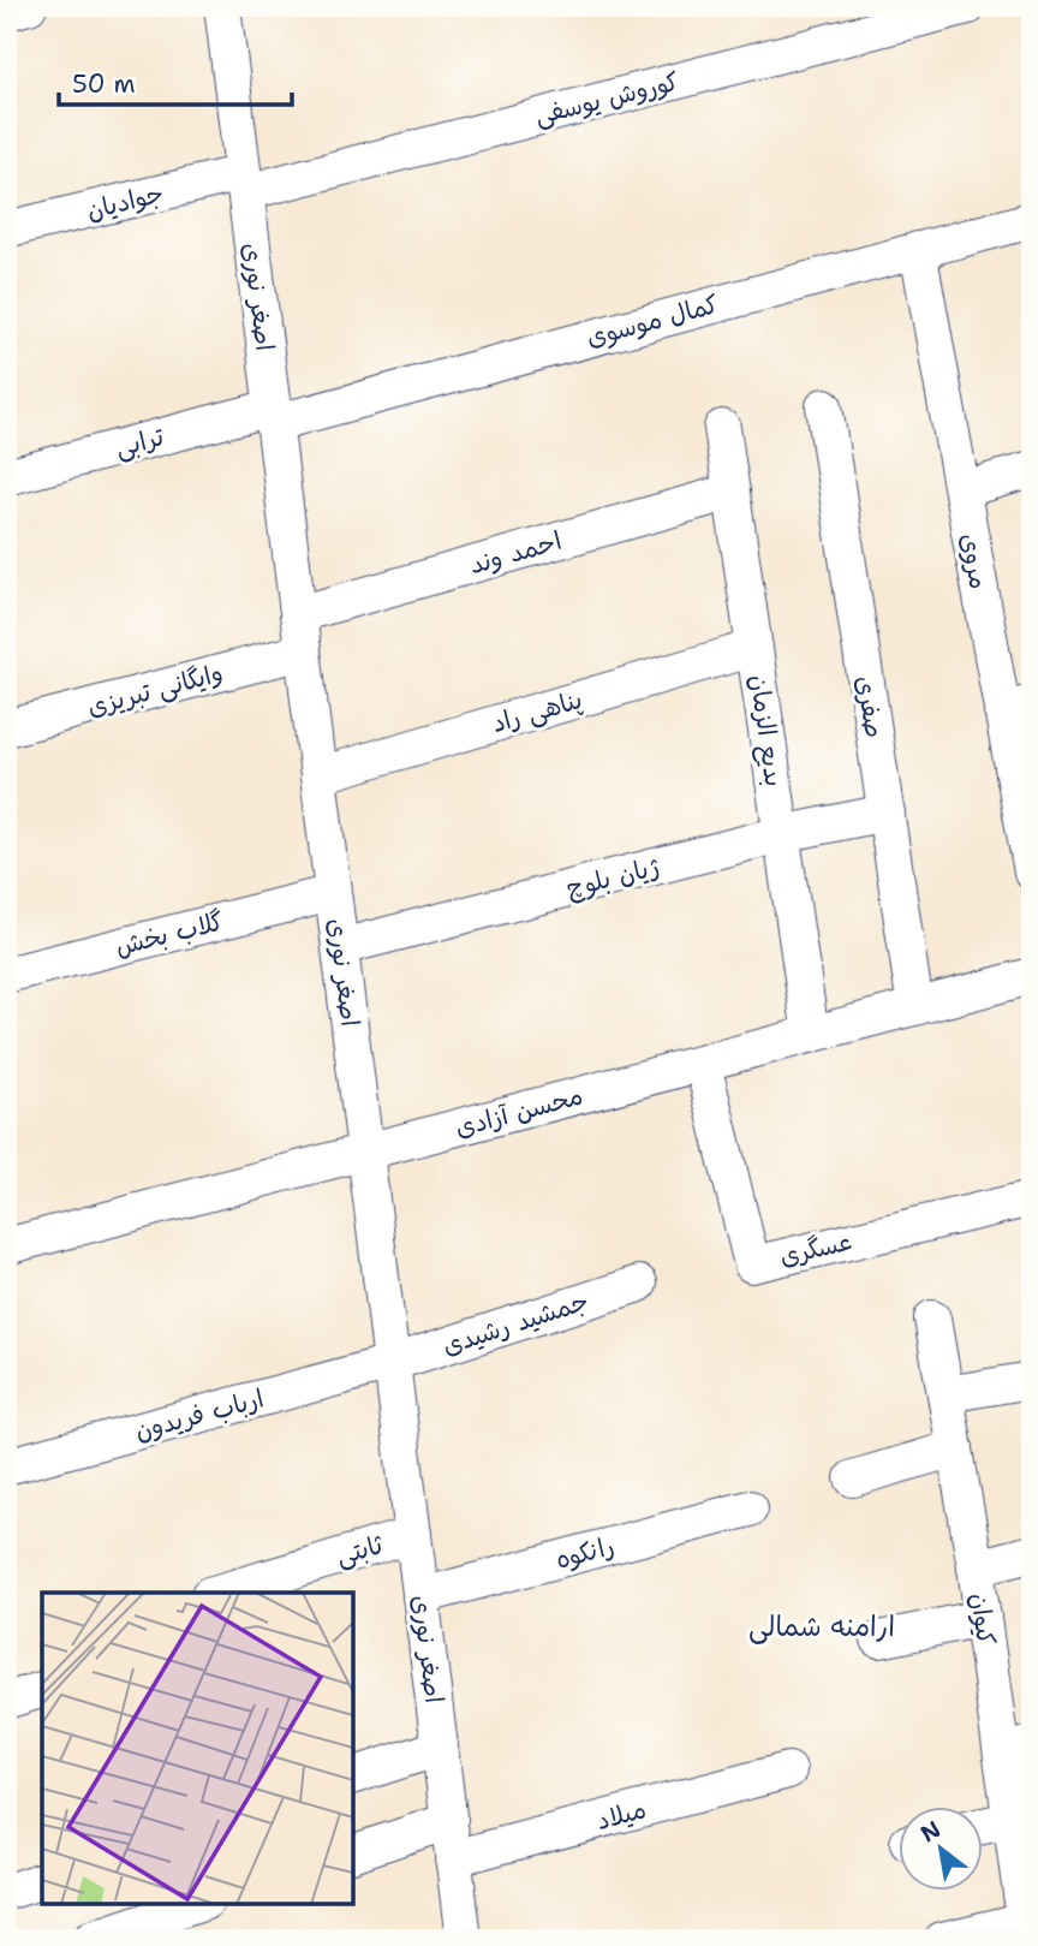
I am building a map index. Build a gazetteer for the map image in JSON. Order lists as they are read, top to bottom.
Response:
{
  "streets": {
    "street": [
      "کوروش یوسفی",
      "جوادیان",
      "اصغر نوری",
      "کمال موسوی",
      "ترابی",
      "احمد وند",
      "مروی",
      "وایگانی تبریزی",
      "صفری",
      "پناهی راد",
      "بدیع الزمان",
      "ژیان بلوچ",
      "گلاب بخش",
      "محسن آزادی",
      "عسگری",
      "جمشید رشیدی",
      "ارباب فریدون",
      "ثابتی",
      "رانکوه",
      "کیوان",
      "میلاد"
    ]
  },
  "crossings": [
    ["کوروش یوسفی", "جوادیان"],
    ["کوروش یوسفی", "اصغر نوری"],
    ["جوادیان", "اصغر نوری"],
    ["اصغر نوری", "کمال موسوی"],
    ["اصغر نوری", "ترابی"],
    ["اصغر نوری", "احمد وند"],
    ["اصغر نوری", "وایگانی تبریزی"],
    ["اصغر نوری", "پناهی راد"],
    ["اصغر نوری", "ژیان بلوچ"],
    ["اصغر نوری", "گلاب بخش"],
    ["اصغر نوری", "محسن آزادی"],
    ["اصغر نوری", "جمشید رشیدی"],
    ["اصغر نوری", "ارباب فریدون"],
    ["اصغر نوری", "ثابتی"],
    ["اصغر نوری", "رانکوه"],
    ["اصغر نوری", "میلاد"],
    ["کمال موسوی", "ترابی"],
    ["کمال موسوی", "مروی"],
    ["احمد وند", "بدیع الزمان"],
    ["صفری", "ژیان بلوچ"],
    ["صفری", "محسن آزادی"],
    ["پناهی راد", "بدیع الزمان"],
    ["بدیع الزمان", "ژیان بلوچ"],
    ["بدیع الزمان", "محسن آزادی"],
    ["محسن آزادی", "عسگری"],
    ["جمشید رشیدی", "ارباب فریدون"]
  ],
  "districts": ["ارامنه شمالی"],
  "scale_bar": "50 m",
  "north": "top left"
}
